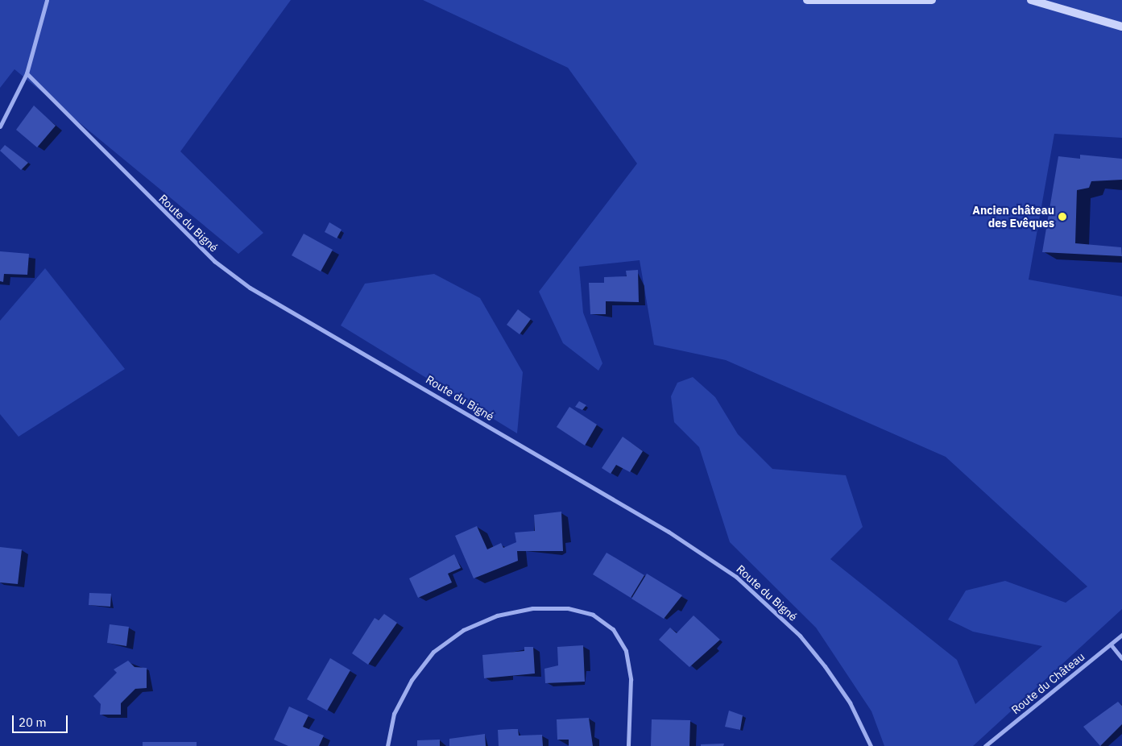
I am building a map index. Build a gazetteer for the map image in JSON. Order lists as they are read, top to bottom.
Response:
{
  "streets": {
    "street": ["Route du Bigné", "Route du Château"]
  },
  "places": ["Ancien château des Evêques"],
  "scale_bar": "20 m"
}
